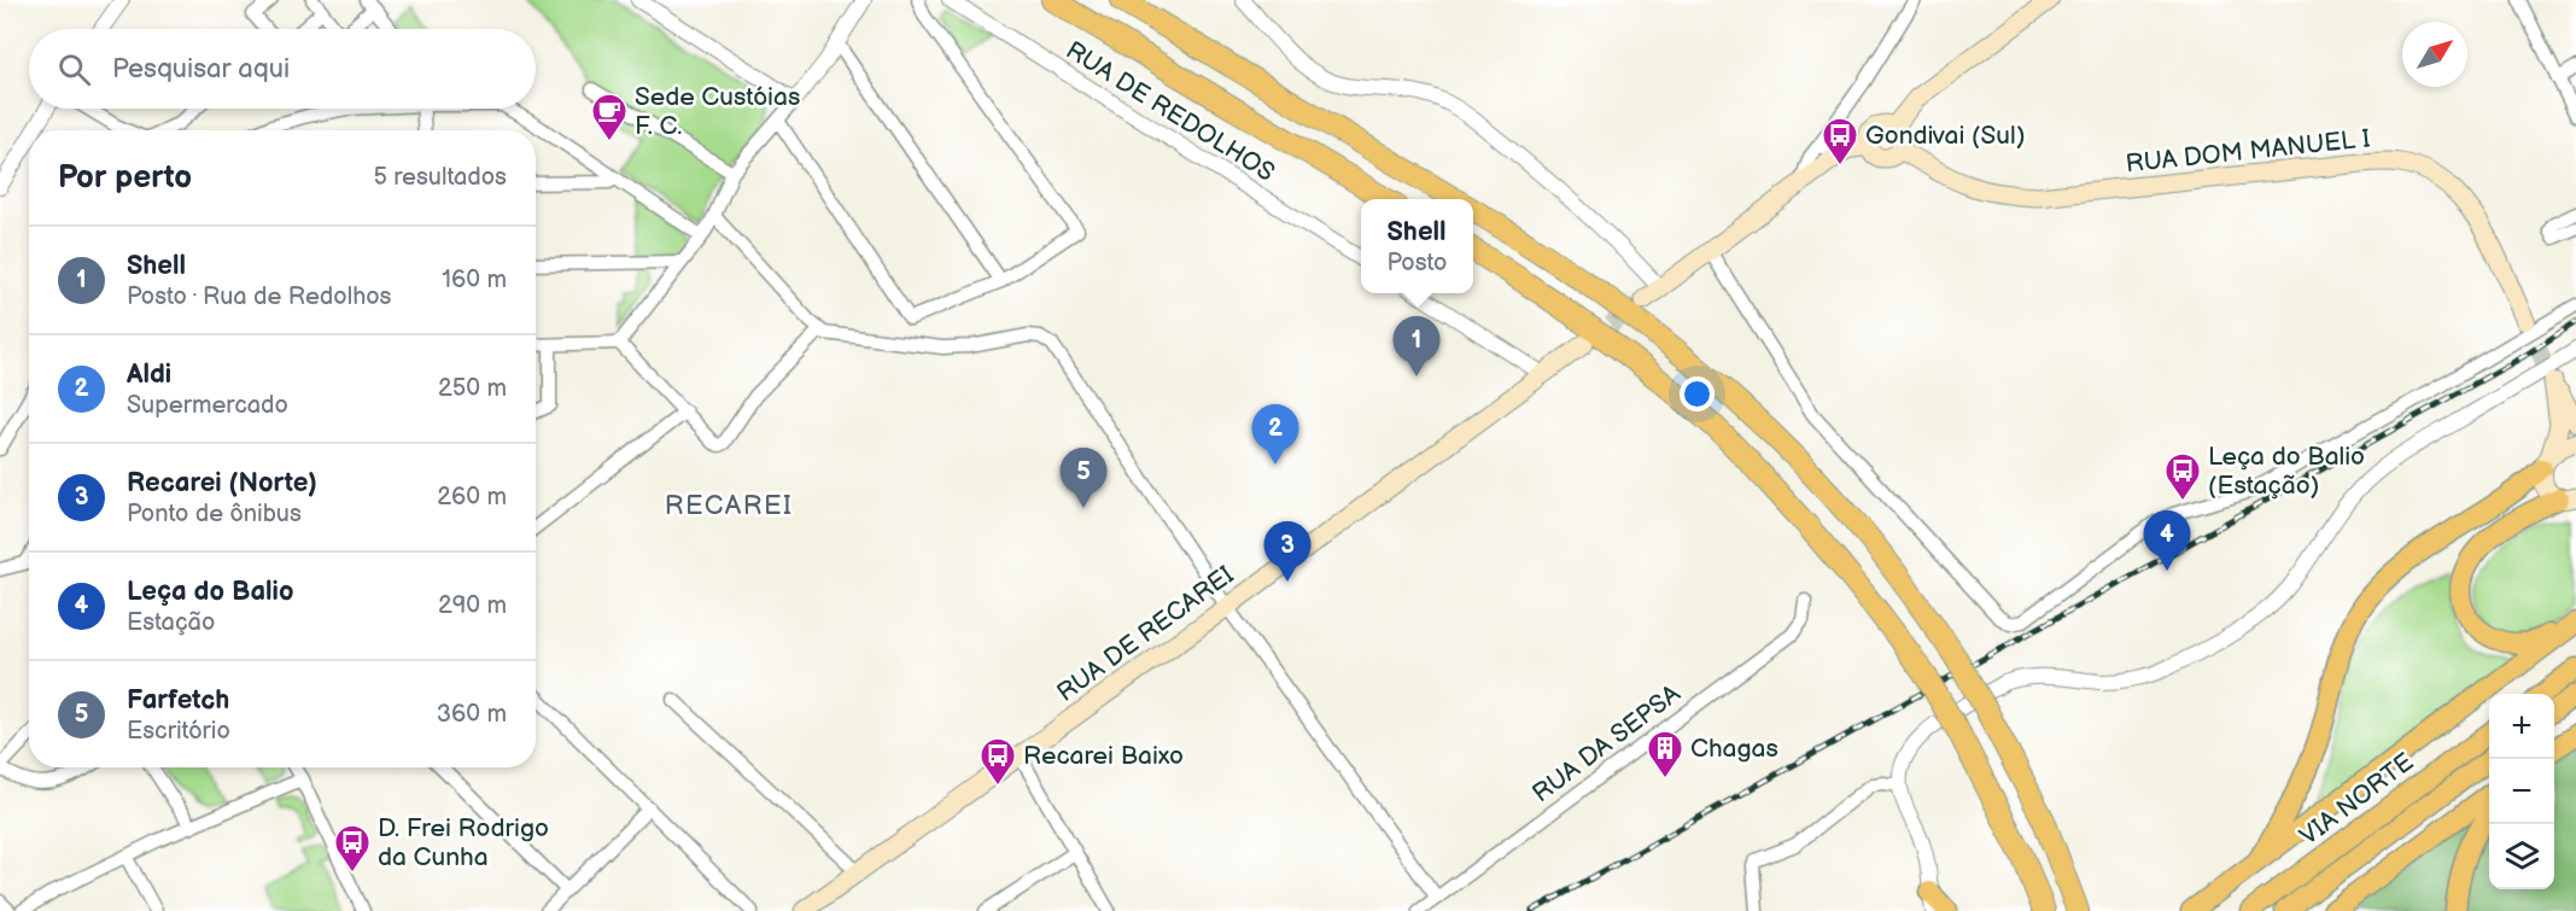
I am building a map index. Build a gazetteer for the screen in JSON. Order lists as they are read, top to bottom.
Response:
{
  "streets": {
    "highway": ["VIA NORTE"],
    "main road": ["RUA DOM MANUEL I", "RUA DE RECAREI"],
    "street": ["RUA DE REDOLHOS", "RUA DA SEPSA"]
  },
  "districts": ["RECAREI"],
  "places": {
    "cafe": ["Sede Custóias F. C."],
    "bus stop": [
      "Gondivai (Sul)",
      "Leça do Balio (Estação)",
      "Recarei Baixo",
      "D. Frei Rodrigo da Cunha"
    ],
    "building": ["Chagas"]
  },
  "north": "top right",
  "page": {
    "search": "Pesquisar aqui",
    "heading": ["Por perto", "5 resultados"],
    "popup": ["Shell", "Posto"],
    "list": [
      {
        "mark": "1",
        "name": "Shell",
        "note": "Posto · Rua de Redolhos",
        "value": "160 m"
      },
      {
        "mark": "2",
        "name": "Aldi",
        "note": "Supermercado",
        "value": "250 m"
      },
      {
        "mark": "3",
        "name": "Recarei (Norte)",
        "note": "Ponto de ônibus",
        "value": "260 m"
      },
      {
        "mark": "4",
        "name": "Leça do Balio",
        "note": "Estação",
        "value": "290 m"
      },
      {
        "mark": "5",
        "name": "Farfetch",
        "note": "Escritório",
        "value": "360 m"
      }
    ],
    "pins": [
      "1",
      "2",
      "5",
      "4",
      "3"
    ],
    "map_buttons": ["+", "−"]
  }
}
